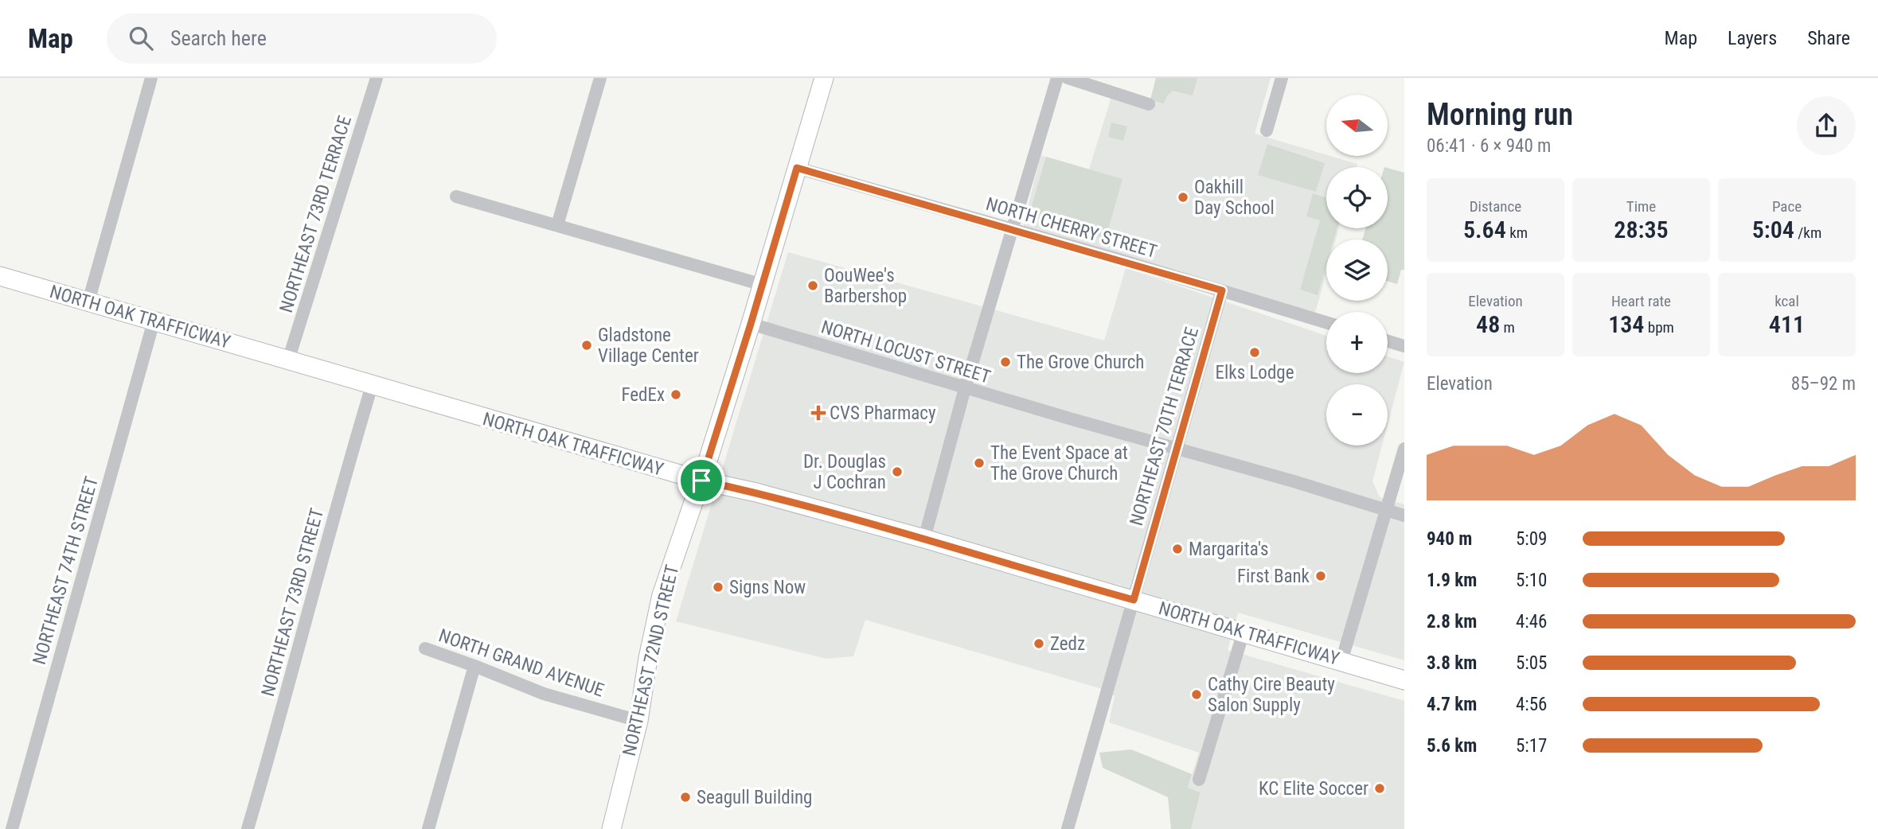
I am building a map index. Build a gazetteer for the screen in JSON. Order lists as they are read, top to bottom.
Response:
{
  "streets": {
    "main road": ["NORTH OAK TRAFFICWAY", "NORTHEAST 72ND STREET"],
    "street": [
      "NORTHEAST 73RD TERRACE",
      "NORTH CHERRY STREET",
      "NORTH LOCUST STREET",
      "NORTHEAST 70TH TERRACE",
      "NORTHEAST 74TH STREET",
      "NORTHEAST 73RD STREET",
      "NORTH GRAND AVENUE"
    ]
  },
  "crossings": [
    ["NORTHEAST 73RD TERRACE", "NORTH OAK TRAFFICWAY"],
    ["NORTH CHERRY STREET", "NORTHEAST 70TH TERRACE"],
    ["NORTH CHERRY STREET", "NORTHEAST 72ND STREET"],
    ["NORTH OAK TRAFFICWAY", "NORTHEAST 70TH TERRACE"],
    ["NORTH OAK TRAFFICWAY", "NORTHEAST 74TH STREET"],
    ["NORTH OAK TRAFFICWAY", "NORTHEAST 73RD STREET"],
    ["NORTH OAK TRAFFICWAY", "NORTHEAST 72ND STREET"],
    ["NORTH LOCUST STREET", "NORTHEAST 70TH TERRACE"],
    ["NORTH LOCUST STREET", "NORTHEAST 72ND STREET"],
    ["NORTHEAST 72ND STREET", "NORTH GRAND AVENUE"]
  ],
  "places": {
    "other": [
      "Oakhill Day School",
      "OouWee's Barbershop",
      "Gladstone Village Center",
      "Elks Lodge",
      "The Grove Church",
      "FedEx",
      "The Event Space at The Grove Church",
      "Dr. Douglas J Cochran",
      "Margarita's",
      "First Bank",
      "Signs Now",
      "Zedz",
      "Cathy Cire Beauty Salon Supply",
      "KC Elite Soccer",
      "Seagull Building"
    ],
    "health": ["CVS Pharmacy"]
  },
  "north": "left",
  "page": {
    "header": "Map",
    "search": "Search here",
    "nav": ["Map", "Layers", "Share"],
    "heading": ["Morning run", "06:41 · 6 × 940 m"],
    "map_buttons": ["+", "−"],
    "stats": [
      ["Distance", "5.64 km"],
      ["Time", "28:35"],
      ["Pace", "5:04 /km"],
      ["Elevation", "48 m"],
      ["Heart rate", "134 bpm"],
      ["kcal", "411"]
    ],
    "chart": ["Elevation", "85–92 m"],
    "list": [
      {
        "name": "940 m",
        "note": "5:09"
      },
      {
        "name": "1.9 km",
        "note": "5:10"
      },
      {
        "name": "2.8 km",
        "note": "4:46"
      },
      {
        "name": "3.8 km",
        "note": "5:05"
      },
      {
        "name": "4.7 km",
        "note": "4:56"
      },
      {
        "name": "5.6 km",
        "note": "5:17"
      }
    ]
  }
}
